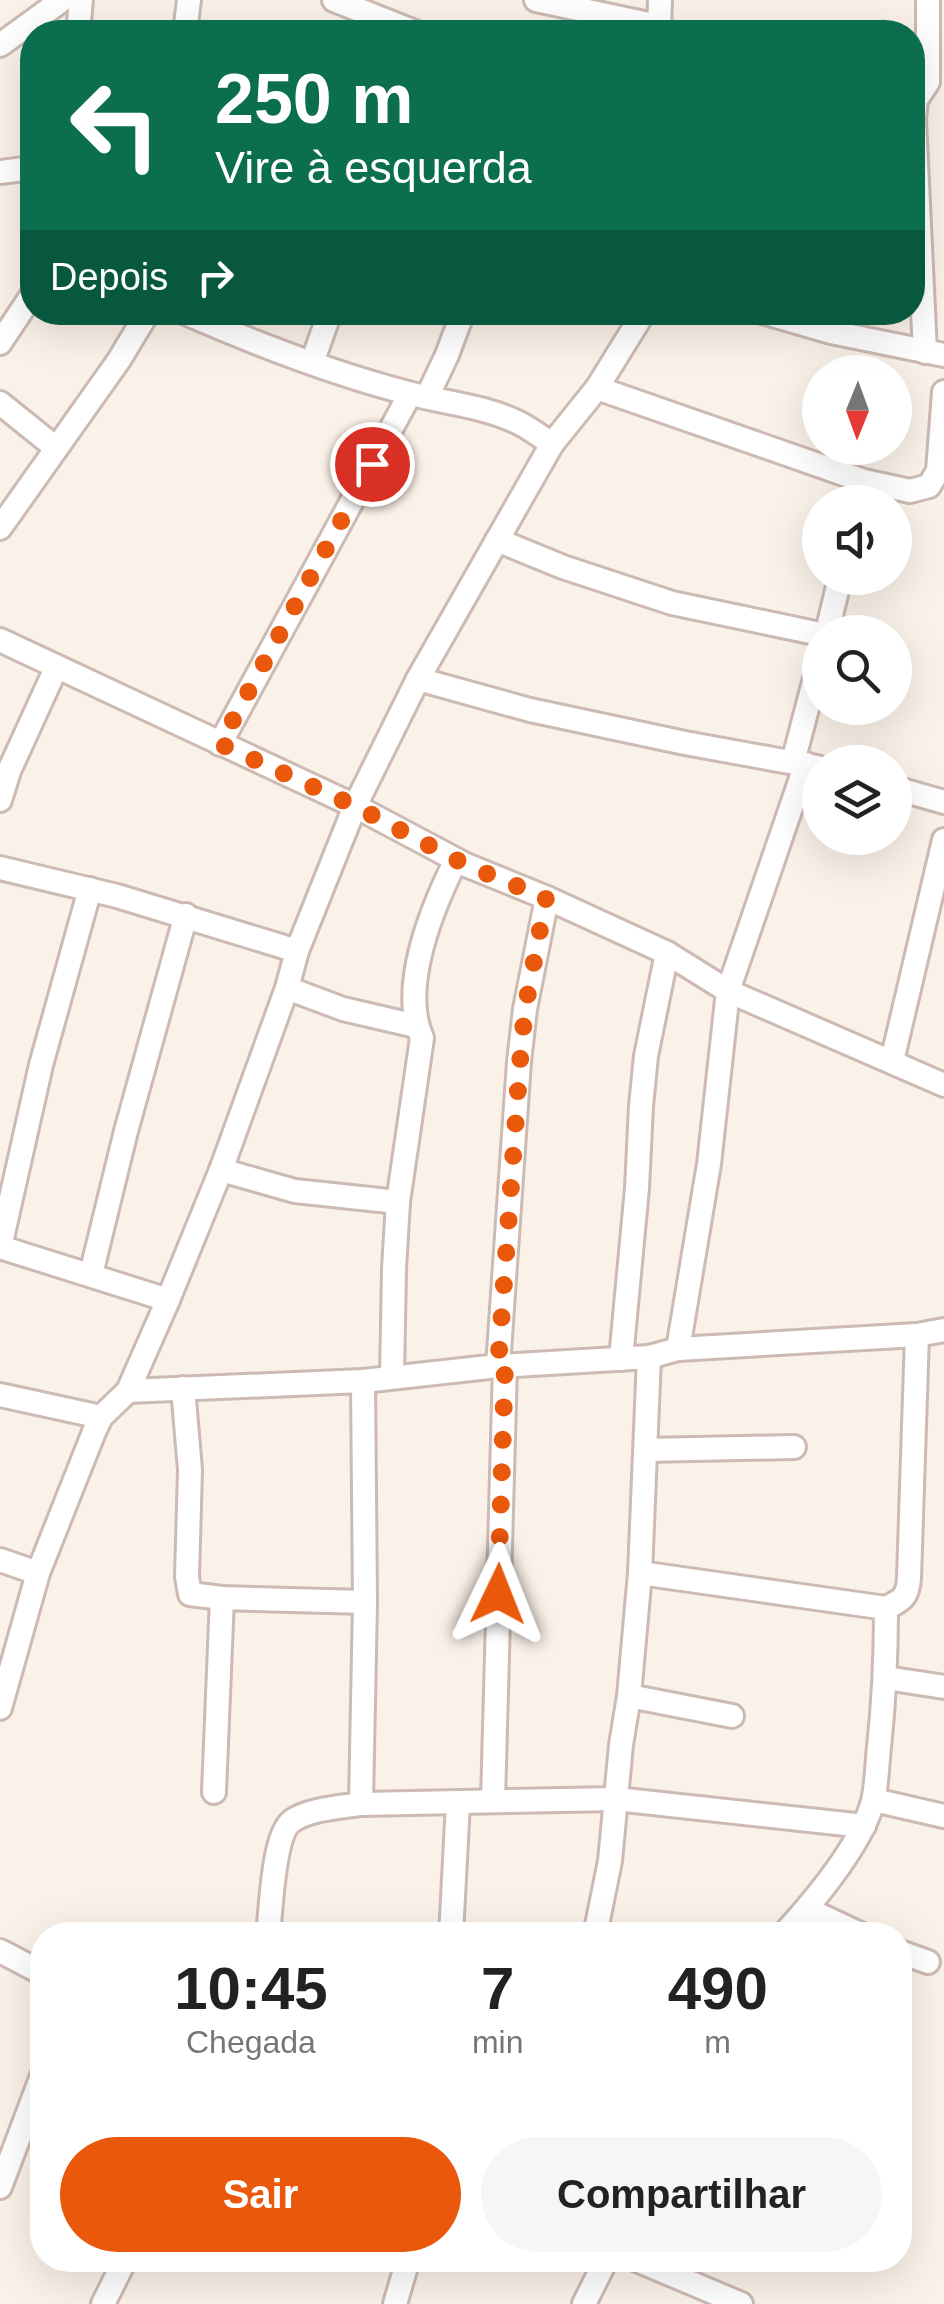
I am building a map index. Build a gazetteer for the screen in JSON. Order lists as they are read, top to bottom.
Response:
{
  "north": "bottom",
  "page": {
    "turn": ["250 m", "Vire à esquerda"],
    "then": "Depois",
    "eta": [
      "10:45",
      "Chegada",
      "7",
      "min",
      "490",
      "m"
    ],
    "buttons": ["Sair", "Compartilhar"]
  }
}
